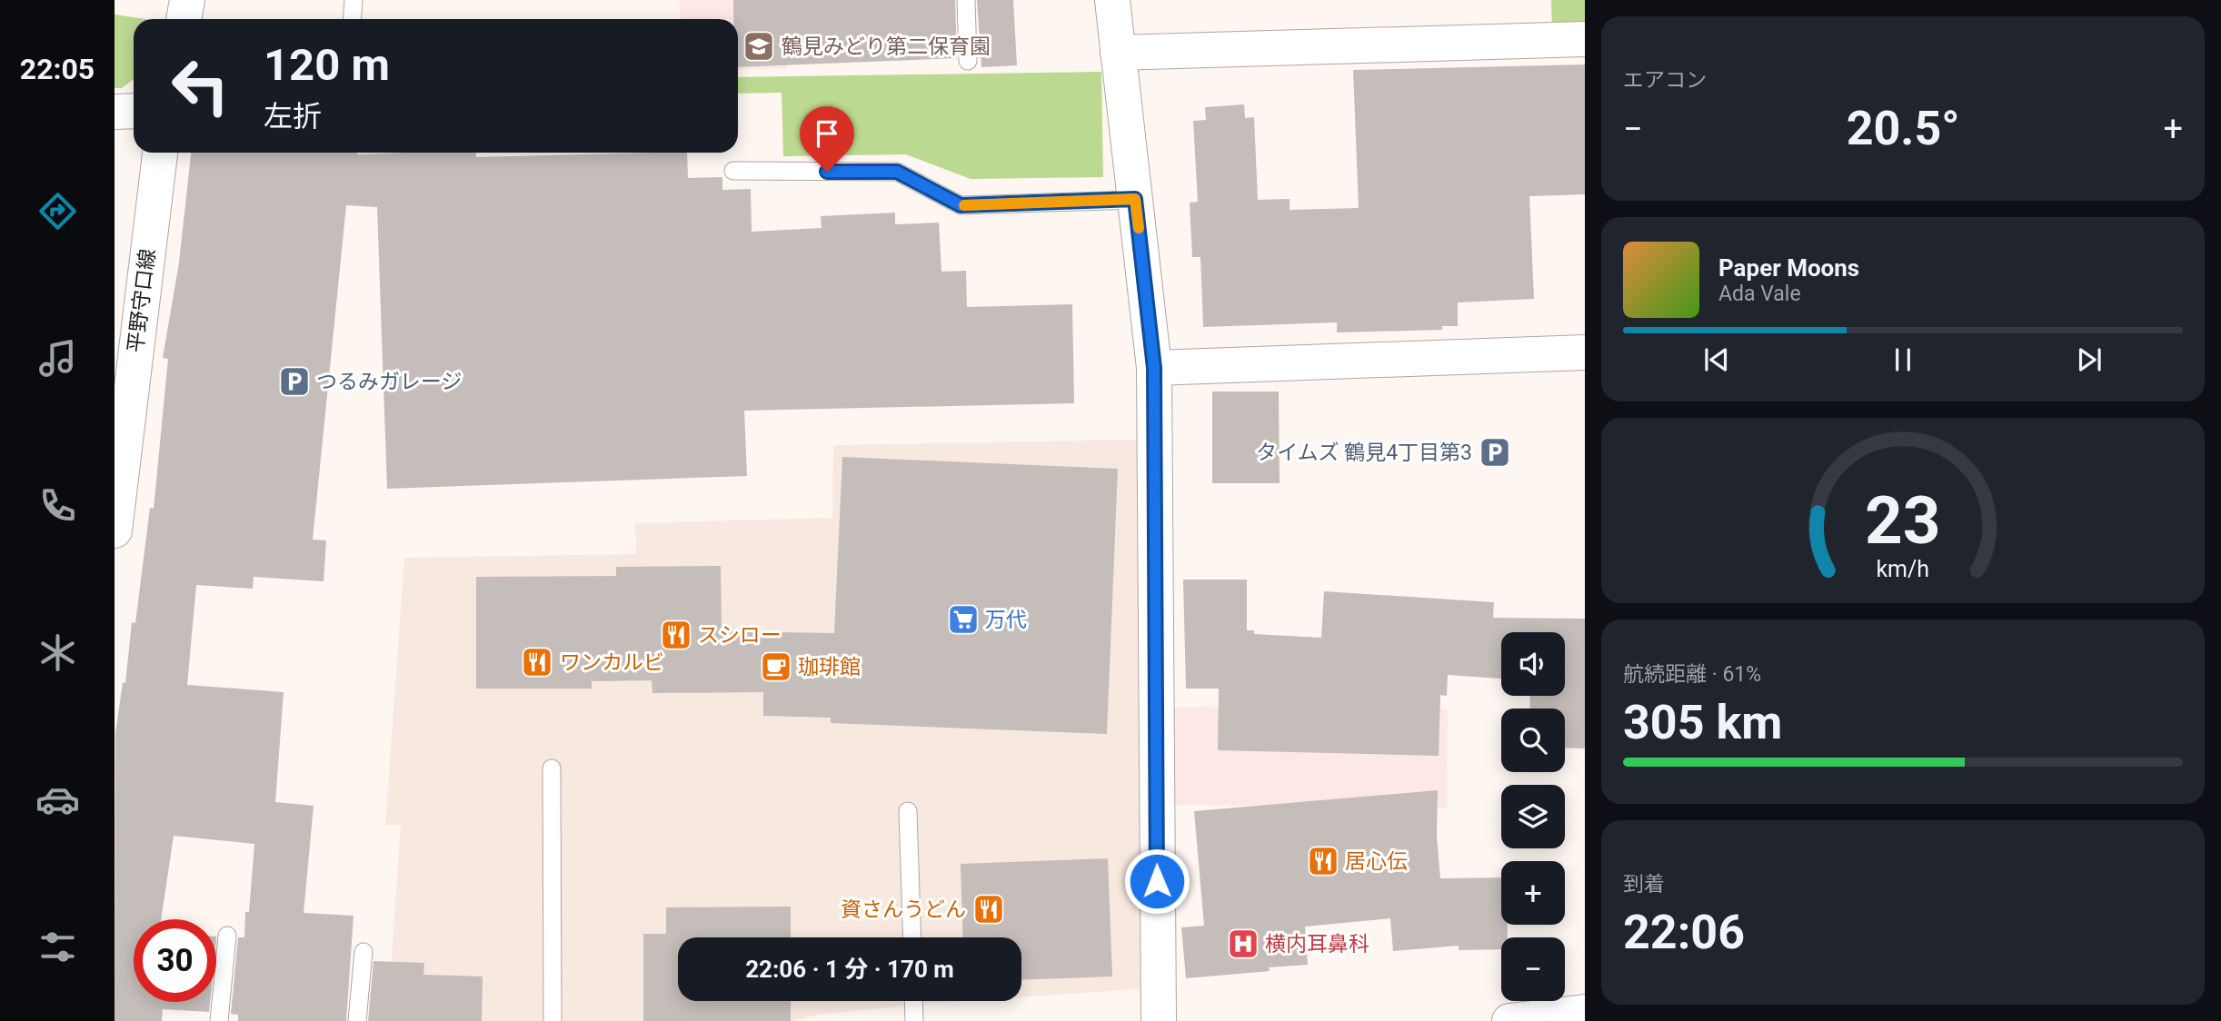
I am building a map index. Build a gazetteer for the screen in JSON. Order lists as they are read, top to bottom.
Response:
{
  "streets": {
    "street": ["平野守口線"]
  },
  "places": {
    "school or university": ["鶴見みどり第二保育園"],
    "parking": ["つるみガレージ", "タイムズ 鶴見4丁目第3"],
    "supermarket": ["万代"],
    "restaurant": [
      "スシロー",
      "ワンカルビ",
      "居心伝",
      "資さんうどん"
    ],
    "cafe": ["珈琲館"],
    "hospital": ["横内耳鼻科"]
  },
  "page": {
    "tabs": "22:05",
    "tile": [
      "エアコン",
      ["航続距離 · 61%", "305 km"],
      ["到着", "22:06"]
    ],
    "turn": ["120 m", "左折"],
    "heat": ["−", "20.5°", "+"],
    "song": ["Paper Moons", "Ada Vale"],
    "map_buttons": ["+", "−"],
    "limit": "30",
    "trip": "22:06 · 1 分 · 170 m",
    "gauge": ["23", "km/h"]
  }
}
